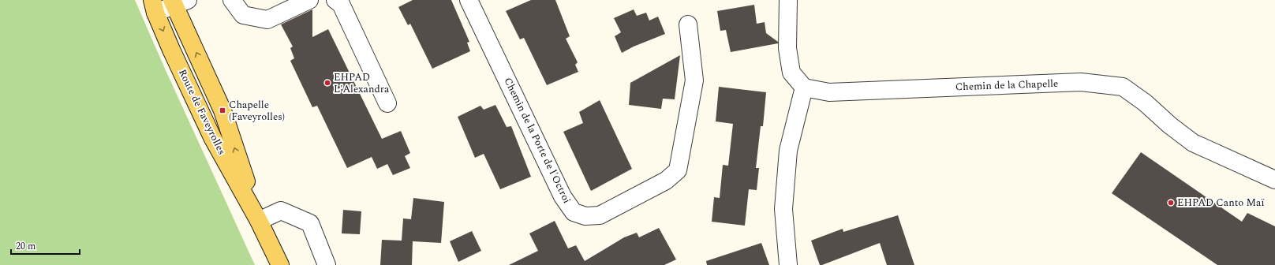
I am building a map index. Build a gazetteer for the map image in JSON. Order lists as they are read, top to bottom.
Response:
{
  "streets": {
    "main road": ["Route de Faveyrolles"],
    "street": ["Chemin de la Chapelle", "Chemin de la Porte de l'Octroi"]
  },
  "places": {
    "other": ["EHPAD L'Alexandra", "EHPAD Canto Maï"],
    "transit": ["Chapelle (Faveyrolles)"]
  },
  "scale_bar": "20 m"
}
